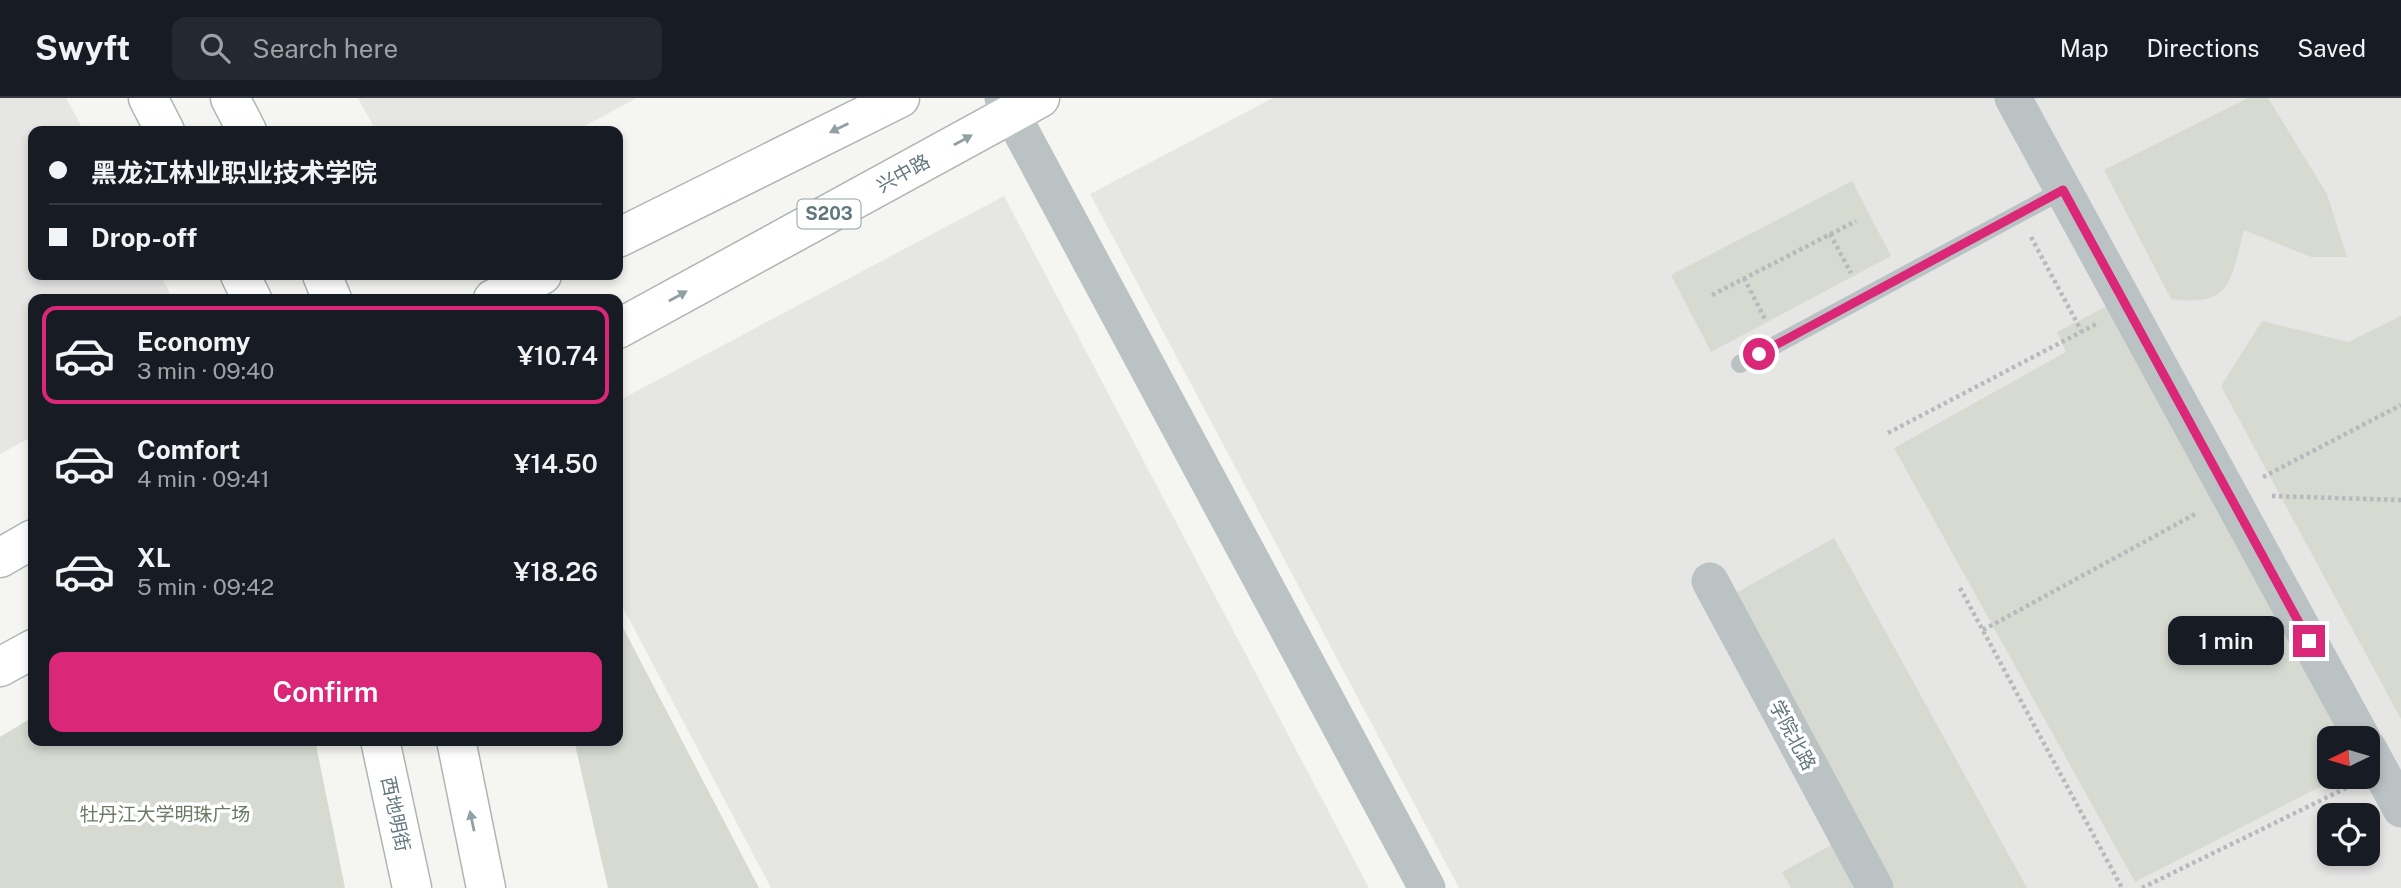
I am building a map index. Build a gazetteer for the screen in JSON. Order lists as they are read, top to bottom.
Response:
{
  "streets": {
    "main road": ["兴中路", "S203", "西地明街"],
    "street": ["学院北路"]
  },
  "parks": ["牡丹江大学明珠广场"],
  "north": "left",
  "page": {
    "header": "Swyft",
    "search": "Search here",
    "nav": ["Map", "Directions", "Saved"],
    "banner": ["黑龙江林业职业技术学院", "Drop-off"],
    "list": [
      {
        "name": "Economy",
        "note": "3 min · 09:40",
        "value": "¥10.74"
      },
      {
        "name": "Comfort",
        "note": "4 min · 09:41",
        "value": "¥14.50"
      },
      {
        "name": "XL",
        "note": "5 min · 09:42",
        "value": "¥18.26"
      }
    ],
    "bubble": "1 min",
    "buttons": "Confirm"
  }
}
